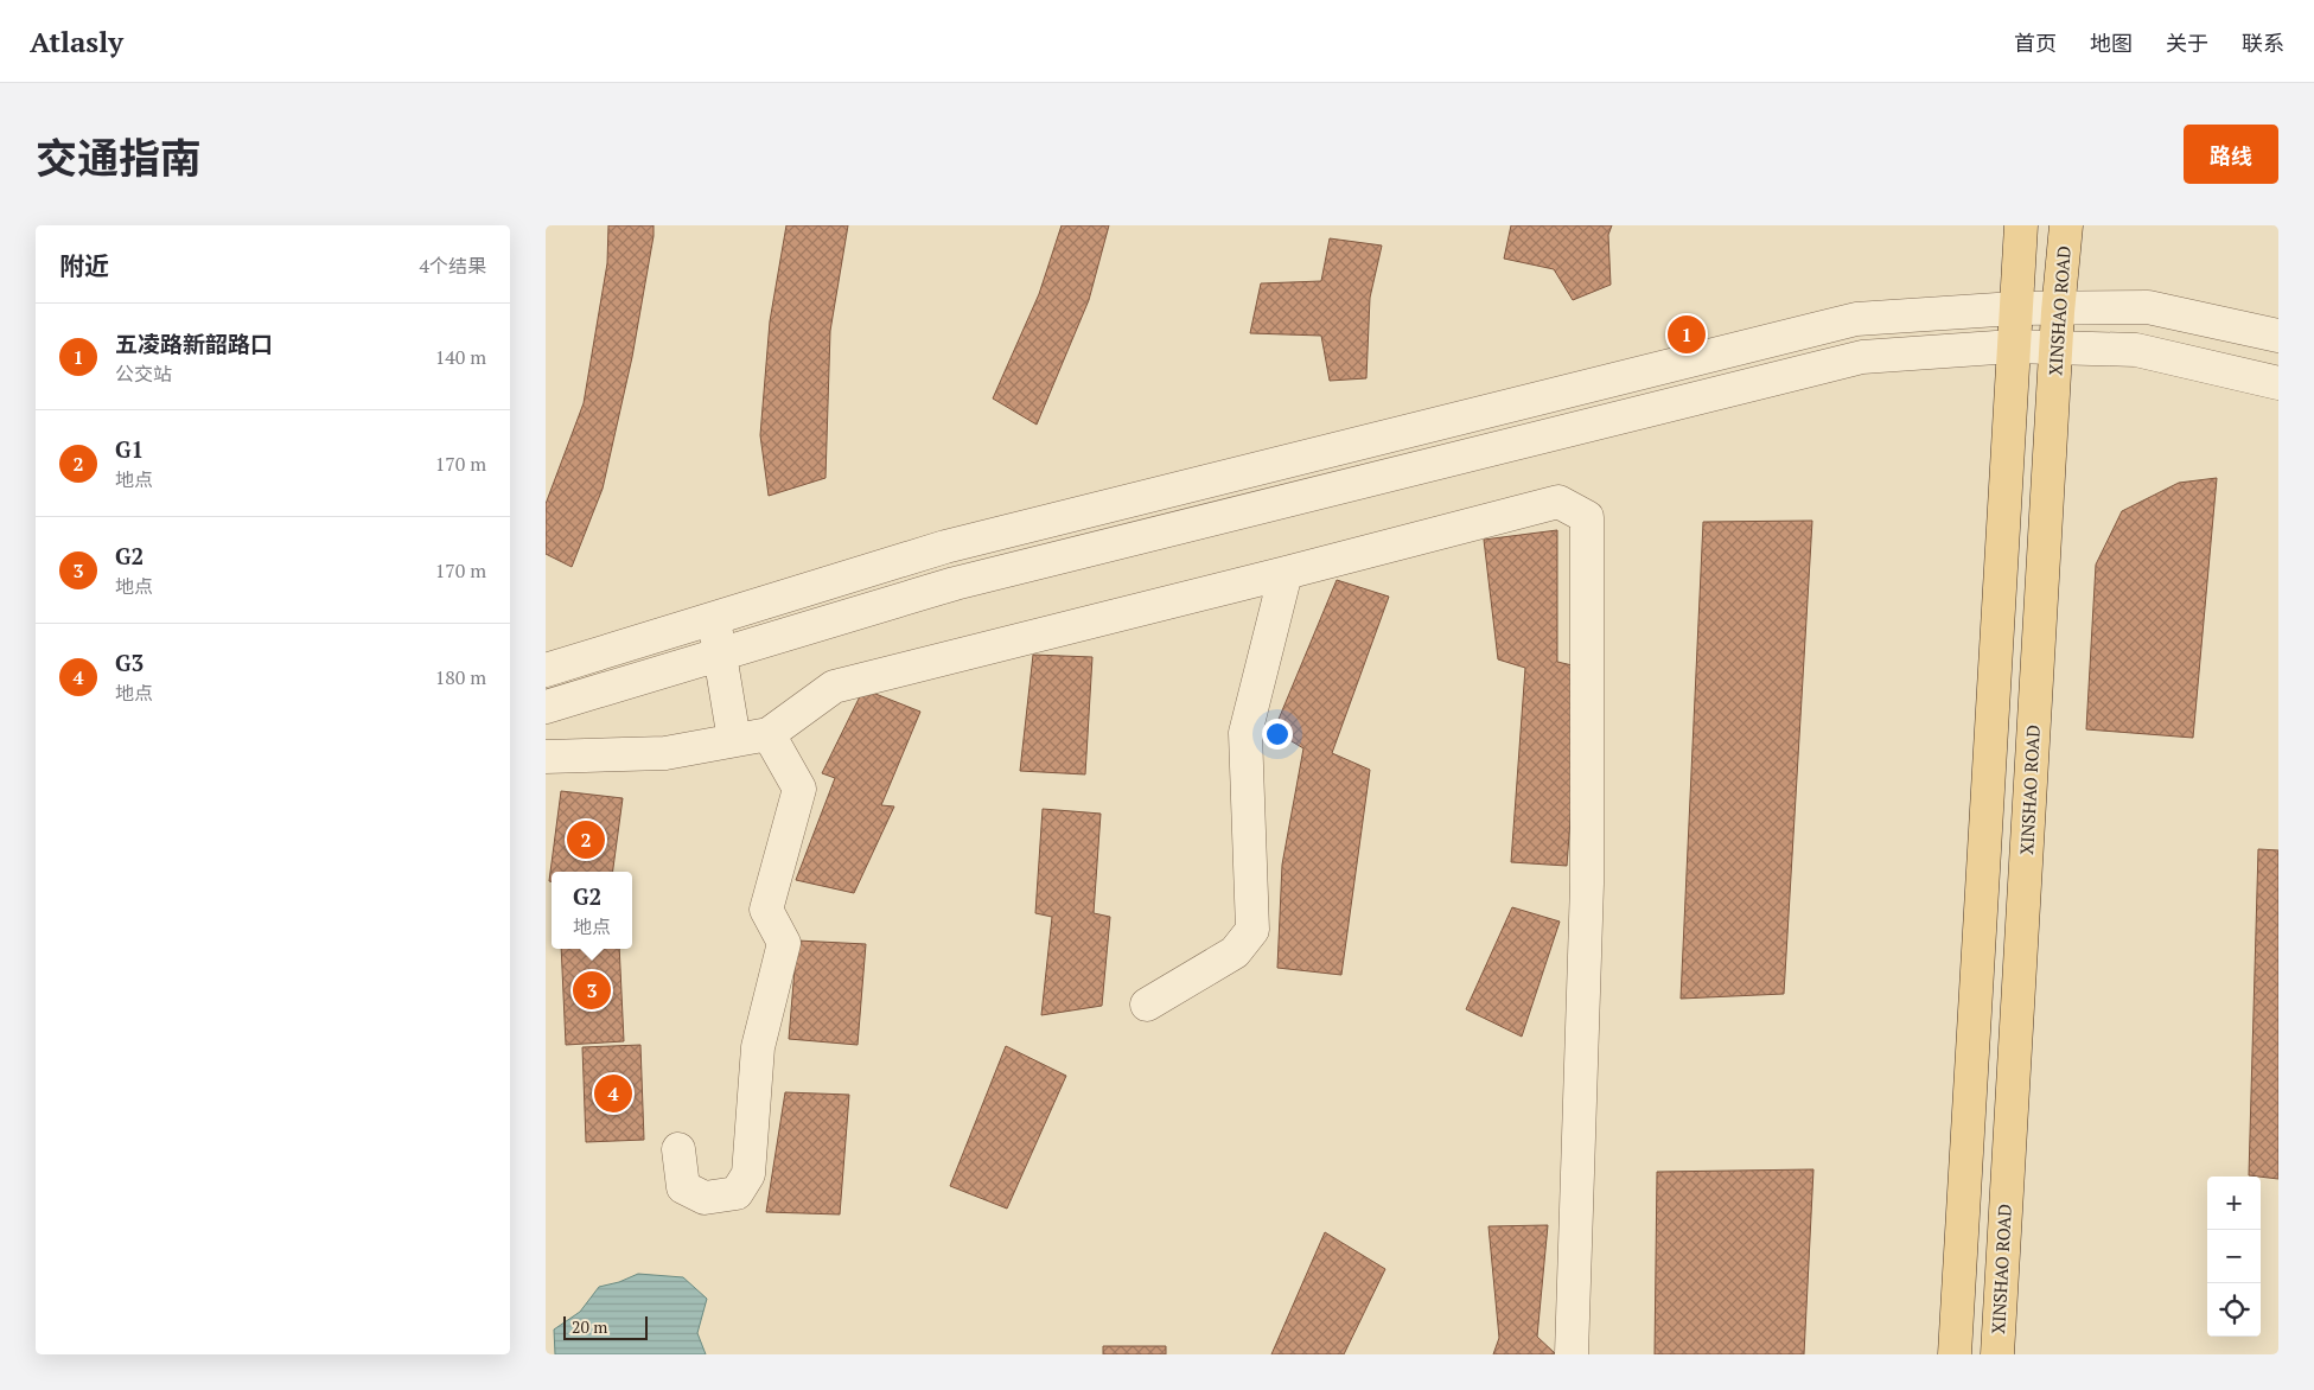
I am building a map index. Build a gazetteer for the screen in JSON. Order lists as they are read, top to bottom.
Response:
{
  "streets": {
    "main road": ["XINSHAO ROAD"]
  },
  "scale_bar": "20 m",
  "page": {
    "header": "Atlasly",
    "nav": [
      "首页",
      "地图",
      "关于",
      "联系"
    ],
    "title": "交通指南",
    "buttons": "路线",
    "heading": ["附近", "4个结果"],
    "list": [
      {
        "mark": "1",
        "name": "五凌路新韶路口",
        "note": "公交站",
        "value": "140 m"
      },
      {
        "mark": "2",
        "name": "G1",
        "note": "地点",
        "value": "170 m"
      },
      {
        "mark": "3",
        "name": "G2",
        "note": "地点",
        "value": "170 m"
      },
      {
        "mark": "4",
        "name": "G3",
        "note": "地点",
        "value": "180 m"
      }
    ],
    "pins": [
      "1",
      "2",
      "3",
      "4"
    ],
    "popup": ["G2", "地点"],
    "map_buttons": ["+", "−"],
    "scale": "20 m"
  }
}
